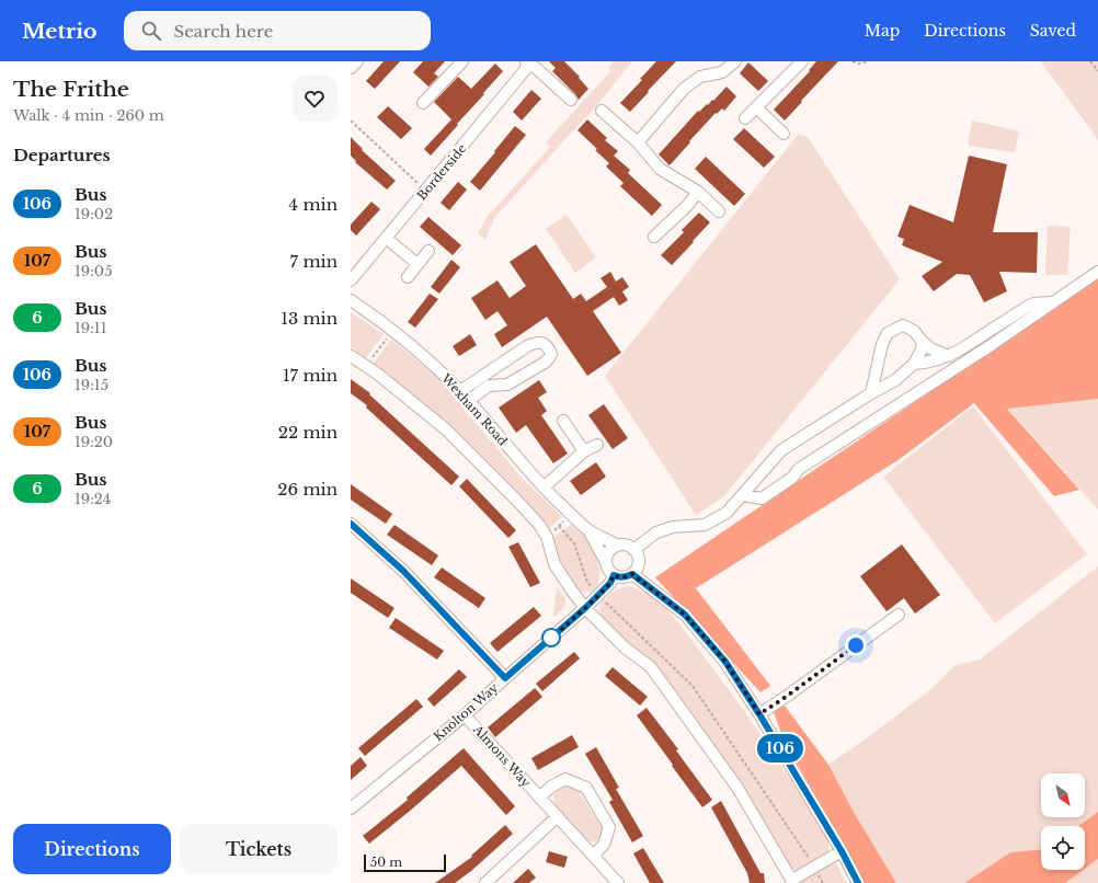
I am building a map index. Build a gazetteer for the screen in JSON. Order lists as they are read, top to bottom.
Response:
{
  "streets": {
    "street": [
      "Borderside",
      "Wexham Road",
      "Knolton Way",
      "Almons Way"
    ]
  },
  "crossings": [
    ["Wexham Road", "Knolton Way"],
    ["Knolton Way", "Almons Way"]
  ],
  "lines": ["bus line 106"],
  "scale_bar": "50 m",
  "north": "bottom right",
  "page": {
    "header": "Metrio",
    "search": "Search here",
    "nav": ["Map", "Directions", "Saved"],
    "heading": [
      ["The Frithe", "Walk · 4 min · 260 m"],
      "Departures"
    ],
    "on_map": "106",
    "list": [
      {
        "mark": "106",
        "name": "Bus",
        "note": "19:02",
        "value": "4 min"
      },
      {
        "mark": "107",
        "name": "Bus",
        "note": "19:05",
        "value": "7 min"
      },
      {
        "mark": "6",
        "name": "Bus",
        "note": "19:11",
        "value": "13 min"
      },
      {
        "mark": "106",
        "name": "Bus",
        "note": "19:15",
        "value": "17 min"
      },
      {
        "mark": "107",
        "name": "Bus",
        "note": "19:20",
        "value": "22 min"
      },
      {
        "mark": "6",
        "name": "Bus",
        "note": "19:24",
        "value": "26 min"
      }
    ],
    "buttons": ["Directions", "Tickets"],
    "scale": "50 m"
  }
}
